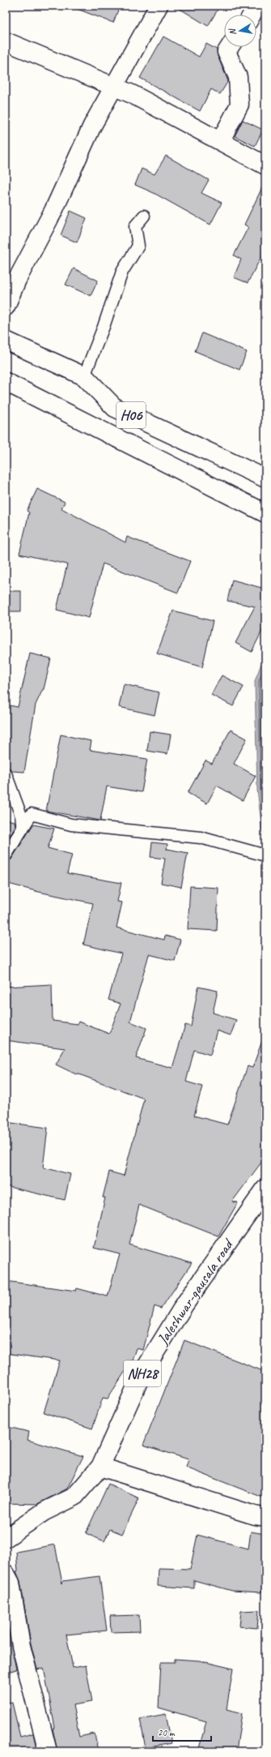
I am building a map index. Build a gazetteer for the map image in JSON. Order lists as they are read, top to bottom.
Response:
{
  "streets": {
    "main road": ["H06", "Jaleshwar-gausala road", "NH28"]
  },
  "scale_bar": "20 m",
  "north": "left"
}
